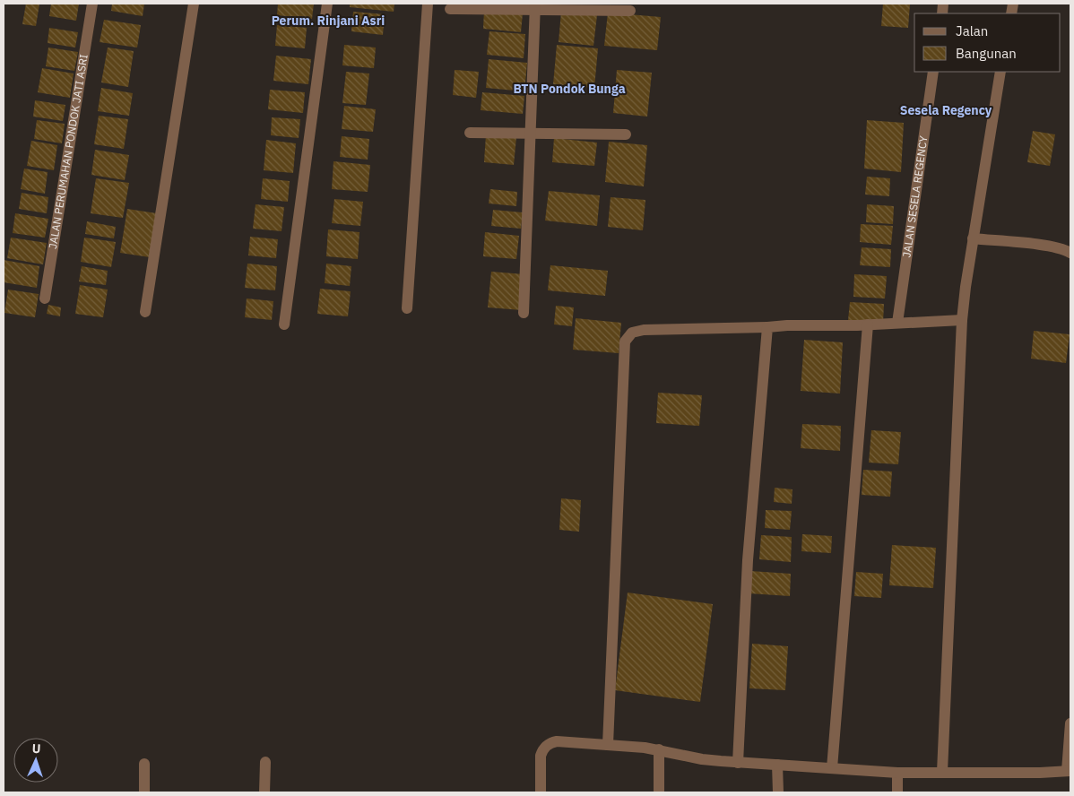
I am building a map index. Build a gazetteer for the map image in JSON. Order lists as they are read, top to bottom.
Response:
{
  "streets": {
    "street": ["JALAN PERUMAHAN PONDOK JATI ASRI", "JALAN SESELA REGENCY"]
  },
  "districts": ["Perum. Rinjani Asri", "BTN Pondok Bunga", "Sesela Regency"],
  "legend": ["Jalan", "Bangunan"],
  "north": "top"
}
